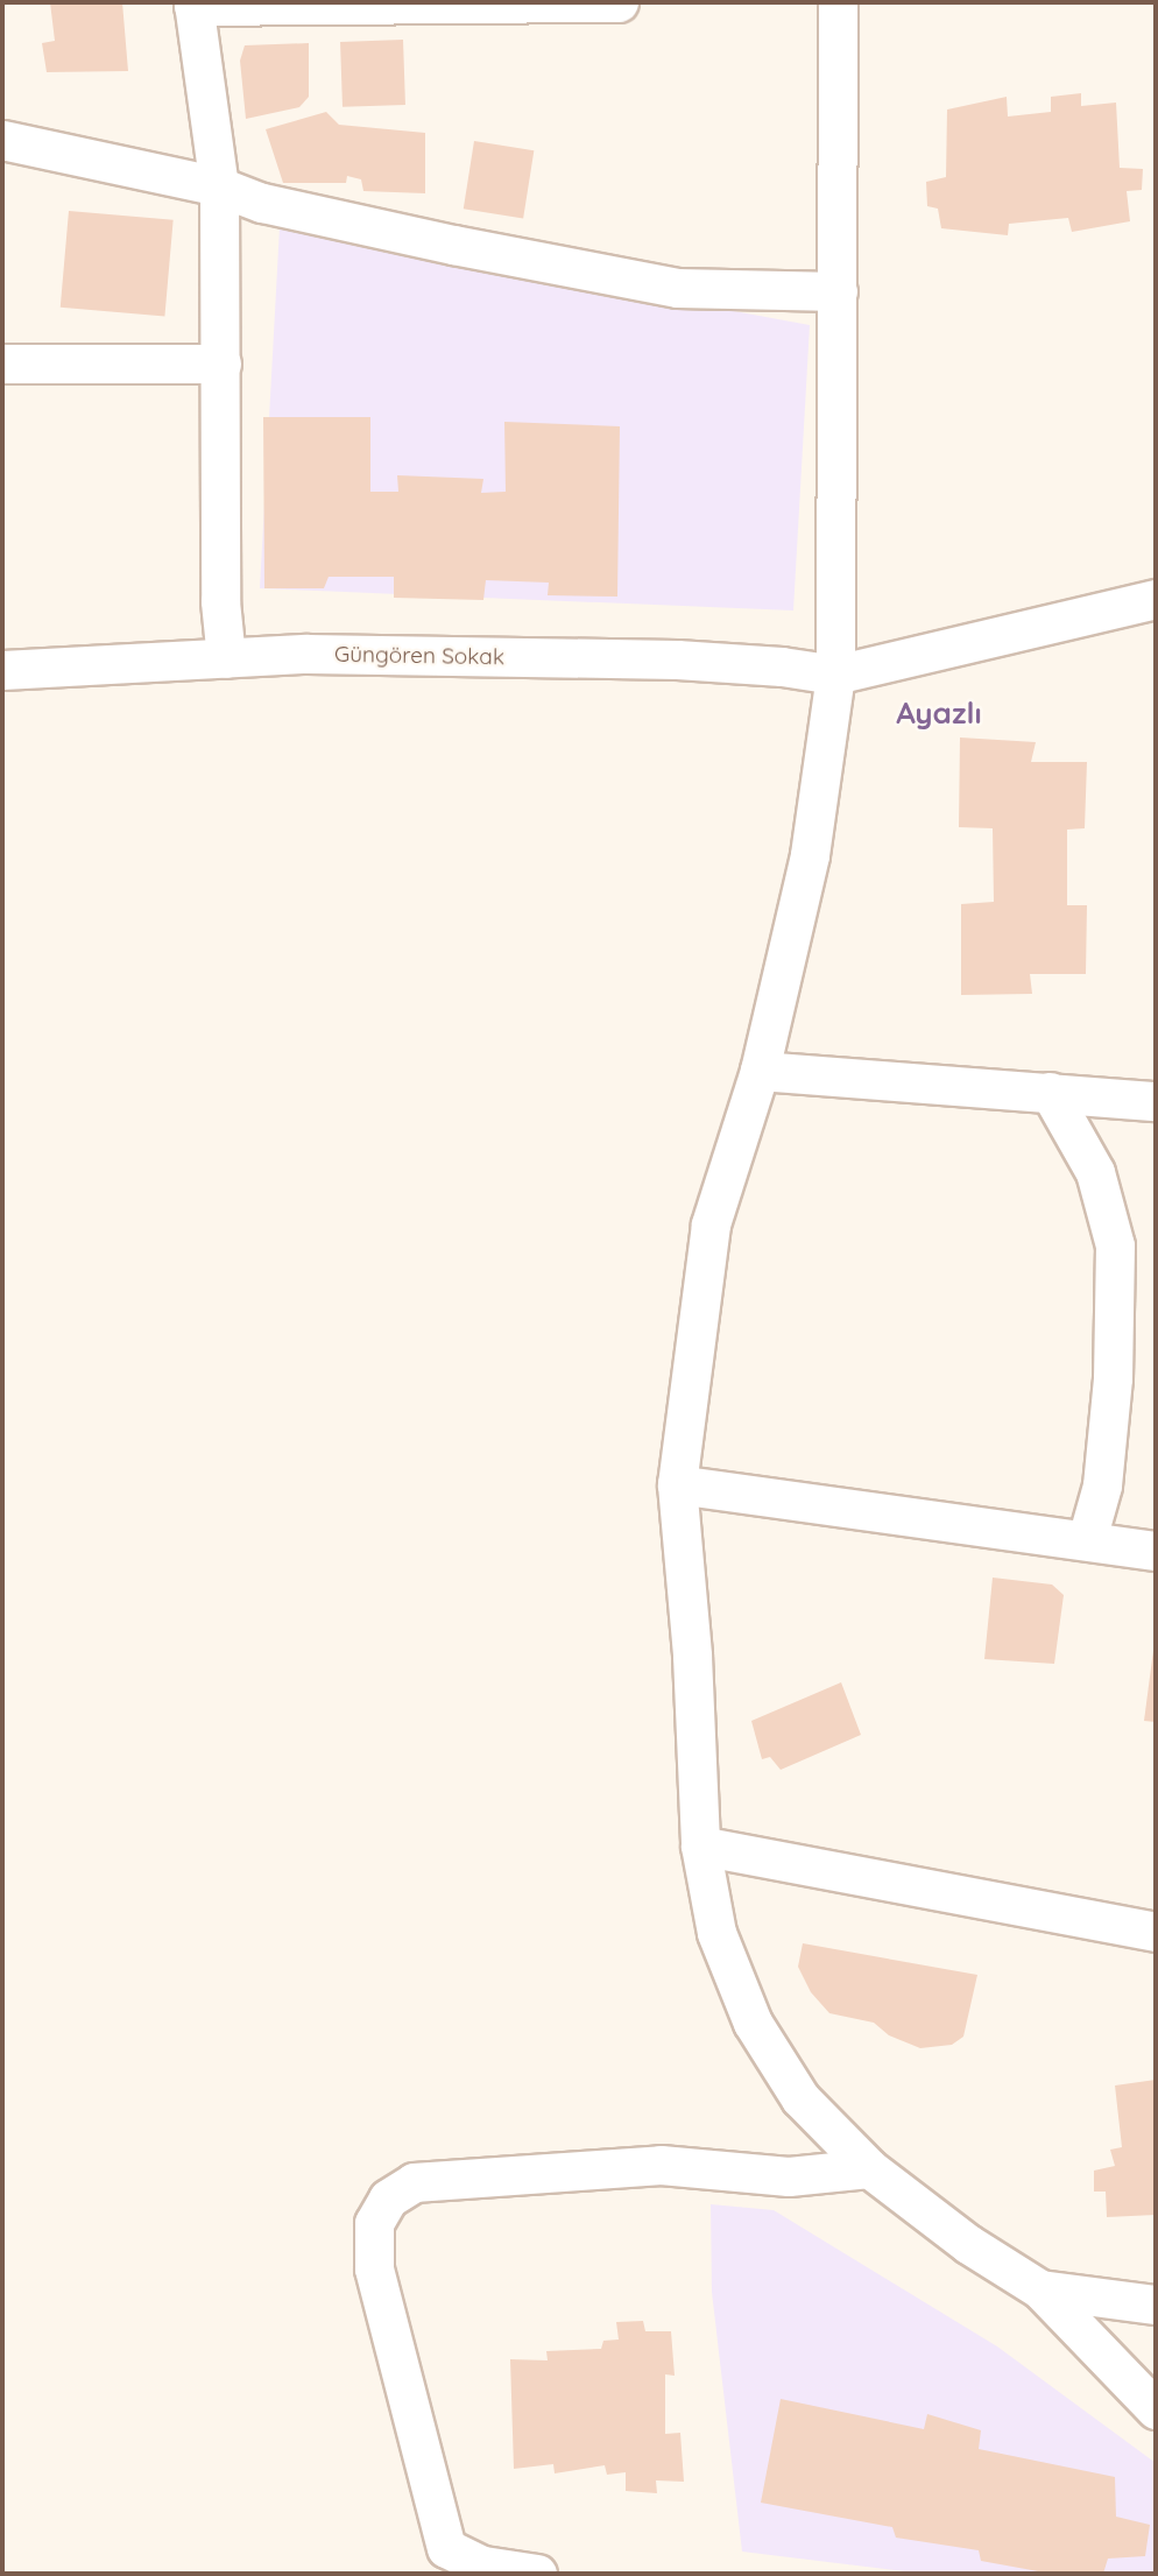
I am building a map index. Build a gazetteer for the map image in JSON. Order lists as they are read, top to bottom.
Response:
{
  "streets": {
    "street": ["Güngören Sokak"]
  },
  "districts": ["Ayazlı"]
}
